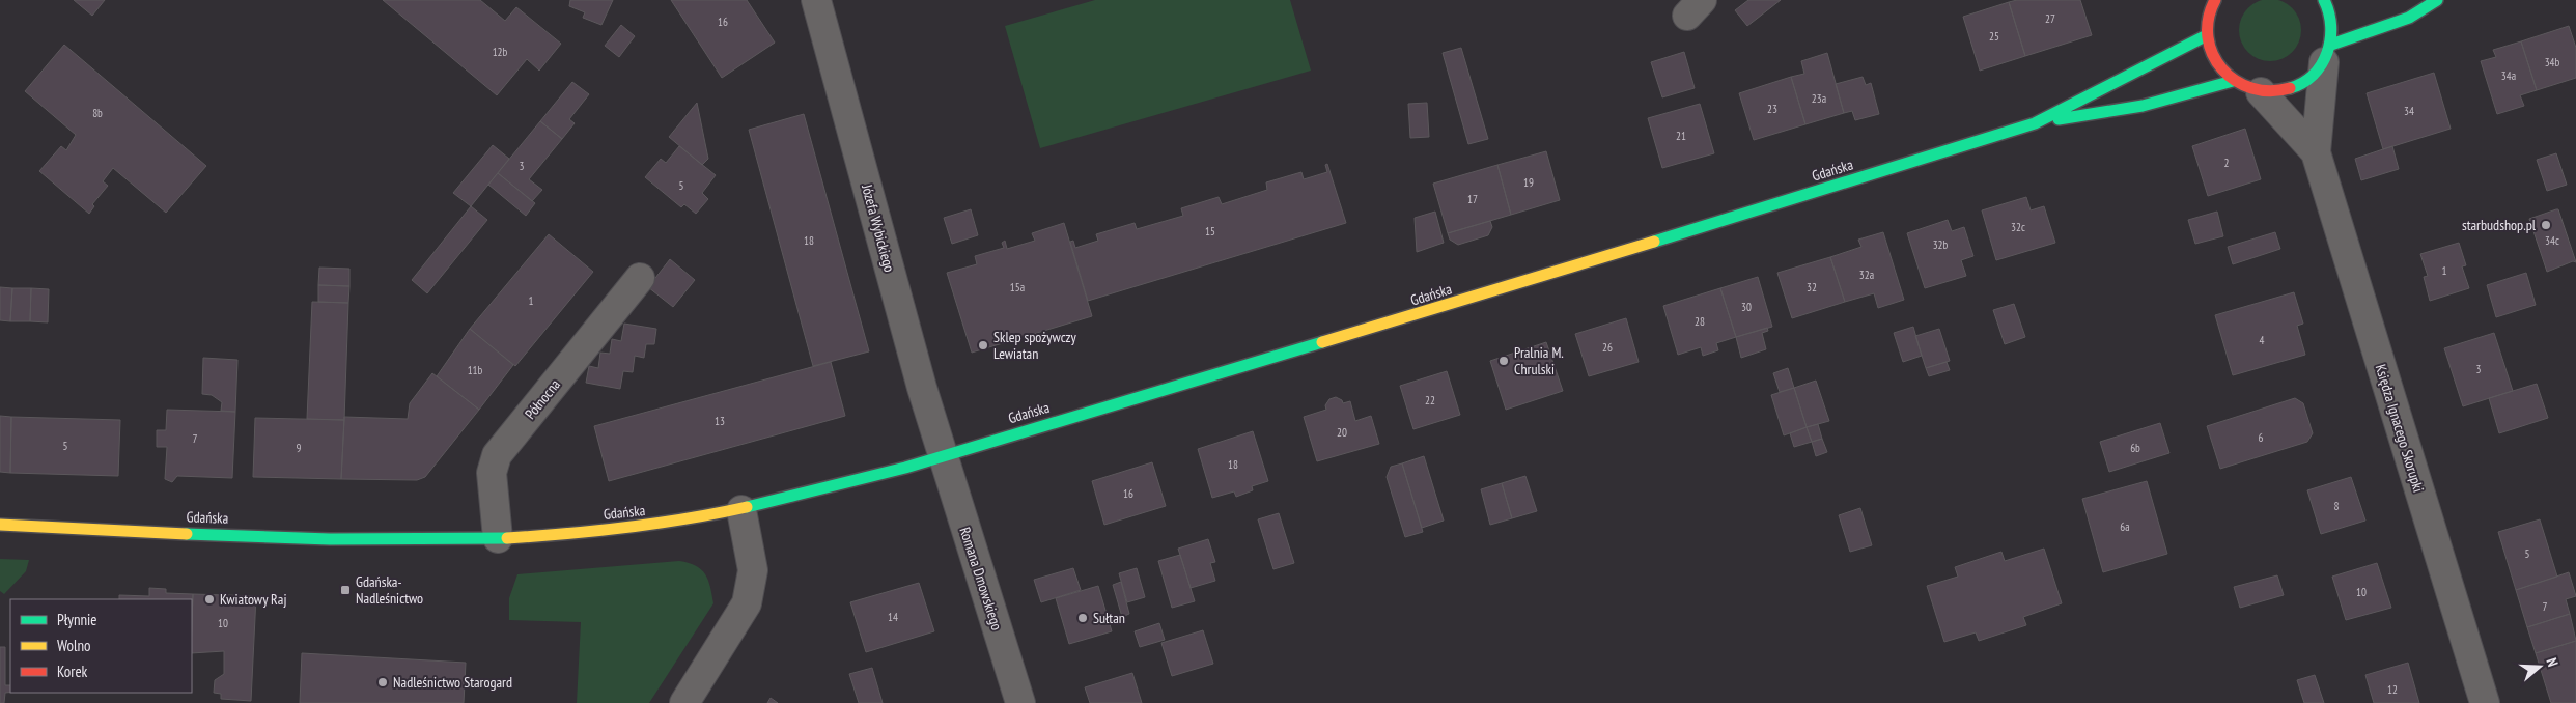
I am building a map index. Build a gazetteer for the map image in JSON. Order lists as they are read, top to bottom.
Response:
{
  "streets": {
    "main road": ["Gdańska"],
    "street": [
      "Józefa Wybickiego",
      "Północna",
      "Księdza Ignacego Skorupki",
      "Romana Dmowskiego"
    ]
  },
  "crossings": [
    ["Gdańska", "Józefa Wybickiego"],
    ["Gdańska", "Północna"],
    ["Gdańska", "Romana Dmowskiego"],
    ["Józefa Wybickiego", "Romana Dmowskiego"]
  ],
  "places": {
    "other": [
      "starbudshop.pl",
      "Sklep spożywczy Lewiatan",
      "Pralnia M. Chrulski",
      "Kwiatowy Raj",
      "Sułtan",
      "Nadleśnictwo Starogard"
    ],
    "transit": ["Gdańska- Nadleśnictwo"]
  },
  "house_numbers": [
    "27",
    "16",
    "25",
    "12b",
    "34b",
    "34a",
    "23a",
    "23",
    "34",
    "8b",
    "21",
    "2",
    "3",
    "19",
    "5",
    "17",
    "32c",
    "15",
    "18",
    "34c",
    "32b",
    "1",
    "32a",
    "15a",
    "32",
    "1",
    "30",
    "28",
    "4",
    "26",
    "3",
    "11b",
    "22",
    "13",
    "20",
    "6",
    "7",
    "5",
    "9",
    "6b",
    "18",
    "16",
    "8",
    "6a",
    "5",
    "10",
    "7",
    "14",
    "10",
    "12"
  ],
  "legend": ["Płynnie", "Wolno", "Korek"],
  "north": "right"
}
